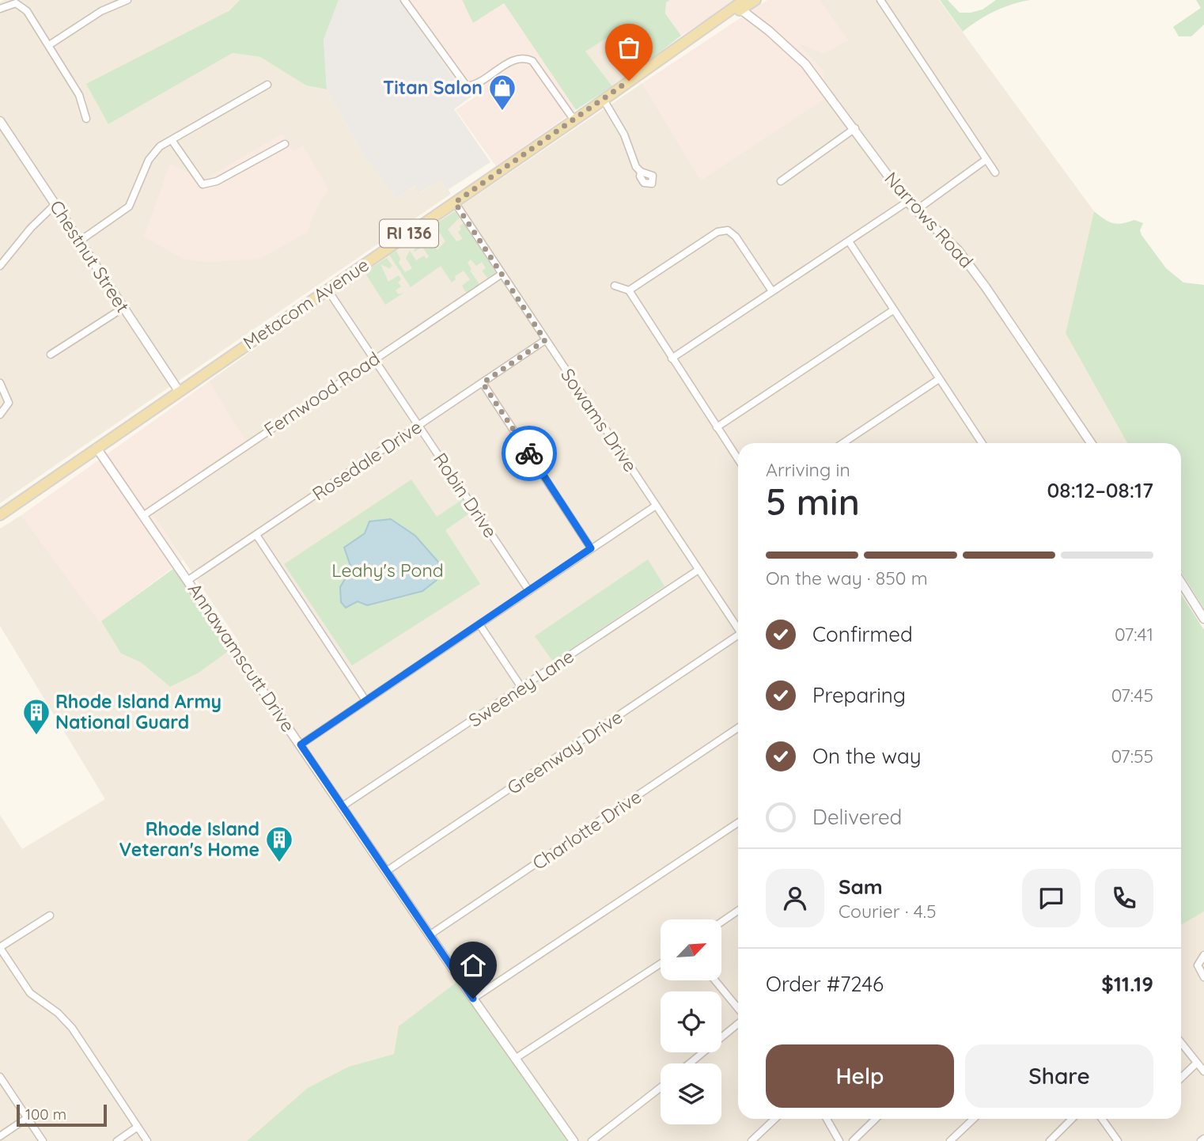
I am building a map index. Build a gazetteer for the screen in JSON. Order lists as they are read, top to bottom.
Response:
{
  "streets": {
    "main road": ["RI 136", "Metacom Avenue"],
    "street": [
      "Narrows Road",
      "Chestnut Street",
      "Fernwood Road",
      "Sowams Drive",
      "Rosedale Drive",
      "Robin Drive",
      "Annawamscutt Drive",
      "Sweeney Lane",
      "Greenway Drive",
      "Charlotte Drive"
    ]
  },
  "crossings": [
    ["Narrows Road", "Metacom Avenue"],
    ["Chestnut Street", "Metacom Avenue"],
    ["Metacom Avenue", "Sowams Drive"],
    ["Metacom Avenue", "Robin Drive"],
    ["Metacom Avenue", "Annawamscutt Drive"],
    ["Fernwood Road", "Sowams Drive"],
    ["Fernwood Road", "Robin Drive"],
    ["Fernwood Road", "Annawamscutt Drive"],
    ["Sowams Drive", "Rosedale Drive"],
    ["Sowams Drive", "Sweeney Lane"],
    ["Rosedale Drive", "Robin Drive"],
    ["Rosedale Drive", "Annawamscutt Drive"],
    ["Annawamscutt Drive", "Sweeney Lane"],
    ["Annawamscutt Drive", "Greenway Drive"],
    ["Annawamscutt Drive", "Charlotte Drive"]
  ],
  "parks": ["Leahy's Pond"],
  "places": {
    "shop": ["Titan Salon"],
    "building": ["Rhode Island Army National Guard", "Rhode Island Veteran's Home"]
  },
  "scale_bar": "100 m",
  "north": "top right",
  "page": {
    "heading": ["5 min", "Arriving in", "08:12–08:17"],
    "panel": [
      "Sam",
      "Courier · 4.5",
      "Order #7246",
      "$11.19"
    ],
    "bar": "On the way · 850 m",
    "list": [
      ["Confirmed", "07:41"],
      ["Preparing", "07:45"],
      ["On the way", "07:55"],
      "Delivered"
    ],
    "buttons": ["Help", "Share"],
    "scale": "100 m"
  }
}
